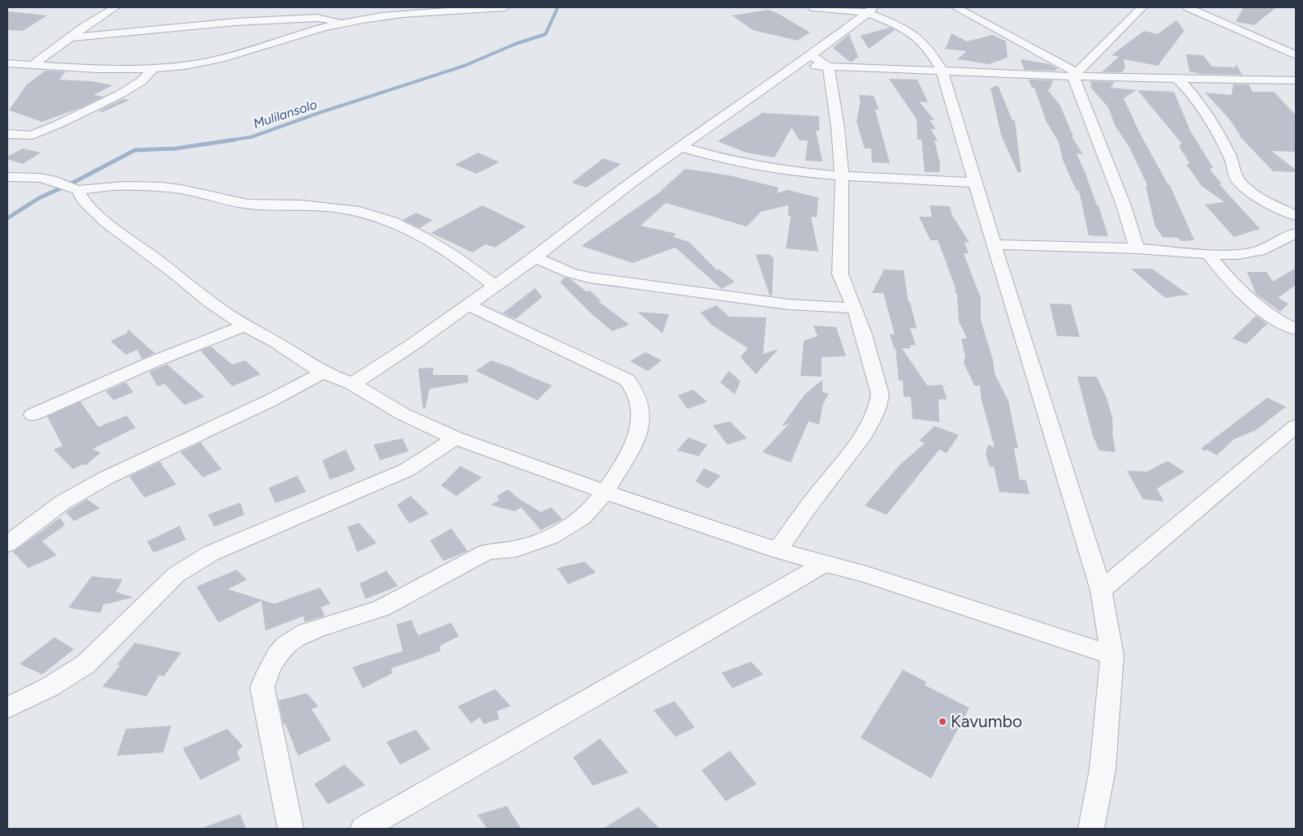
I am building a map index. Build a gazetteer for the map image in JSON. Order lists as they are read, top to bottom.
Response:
{
  "water": ["Mulilansolo"],
  "places": ["Kavumbo"]
}
